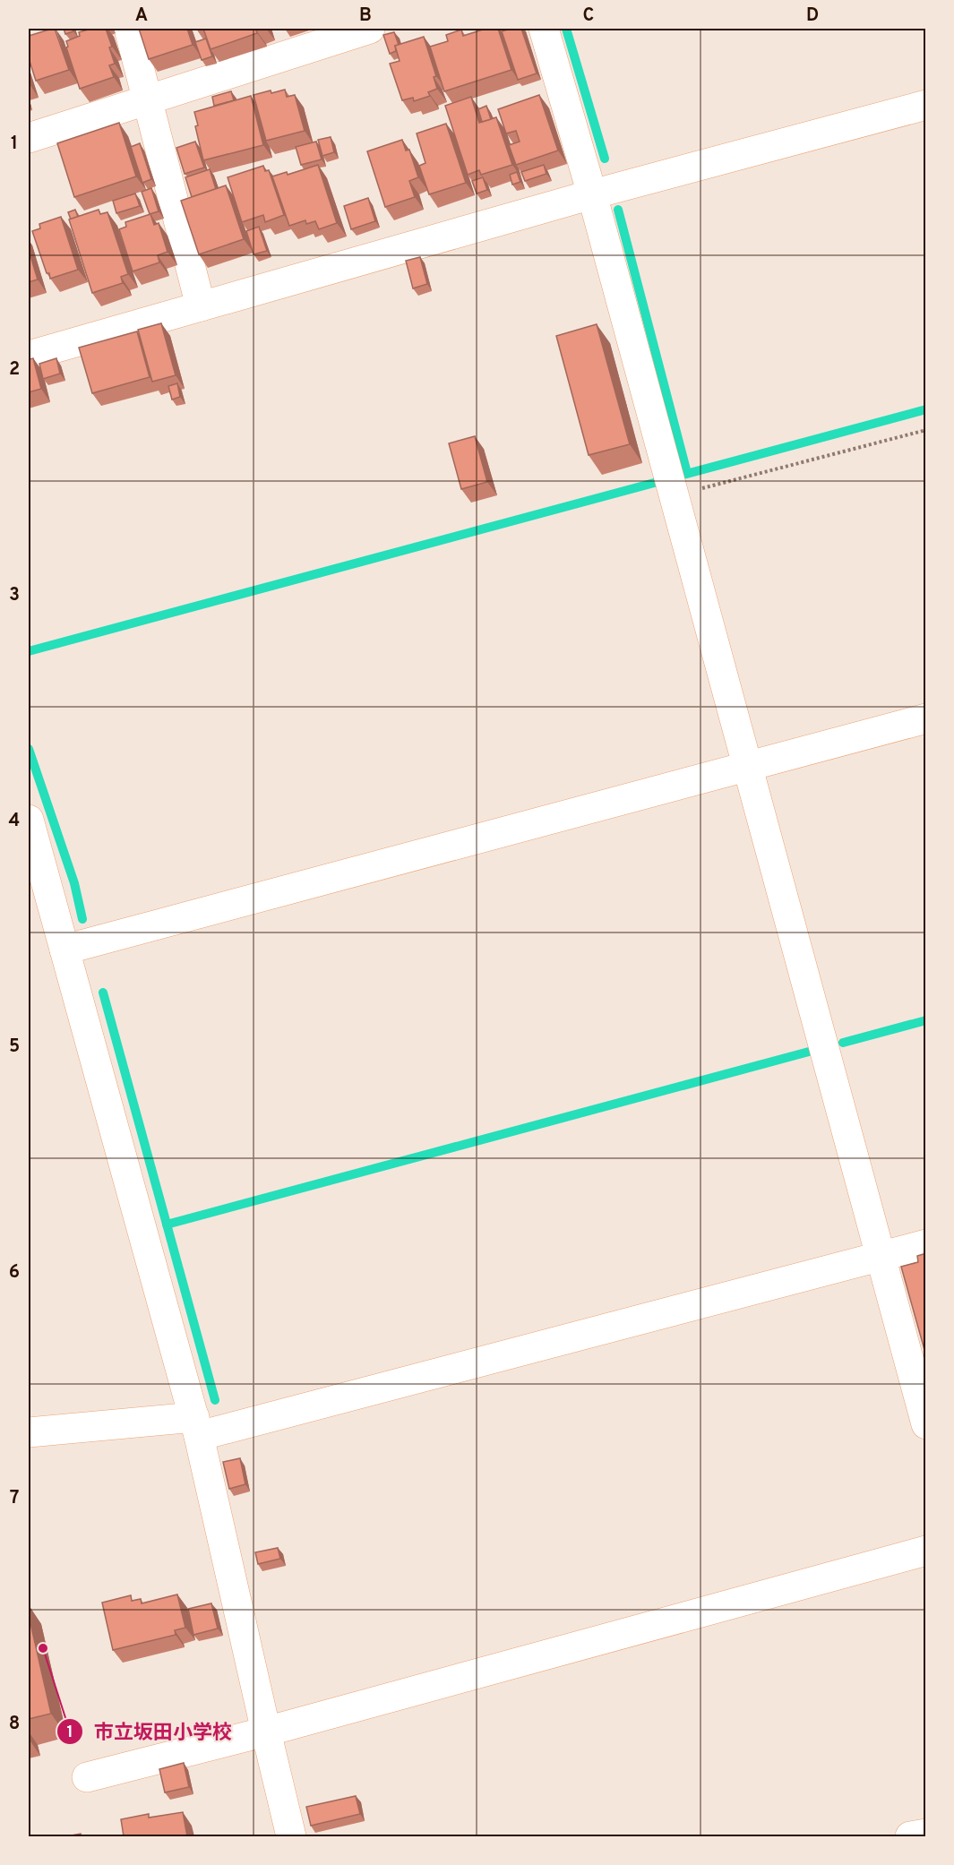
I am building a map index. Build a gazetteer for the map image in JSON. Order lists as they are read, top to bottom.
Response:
{
  "places": ["市立坂田小学校"],
  "grid": {
    "columns": [
      "A",
      "B",
      "C",
      "D"
    ],
    "rows": [
      "1",
      "2",
      "3",
      "4",
      "5",
      "6",
      "7",
      "8"
    ]
  }
}
